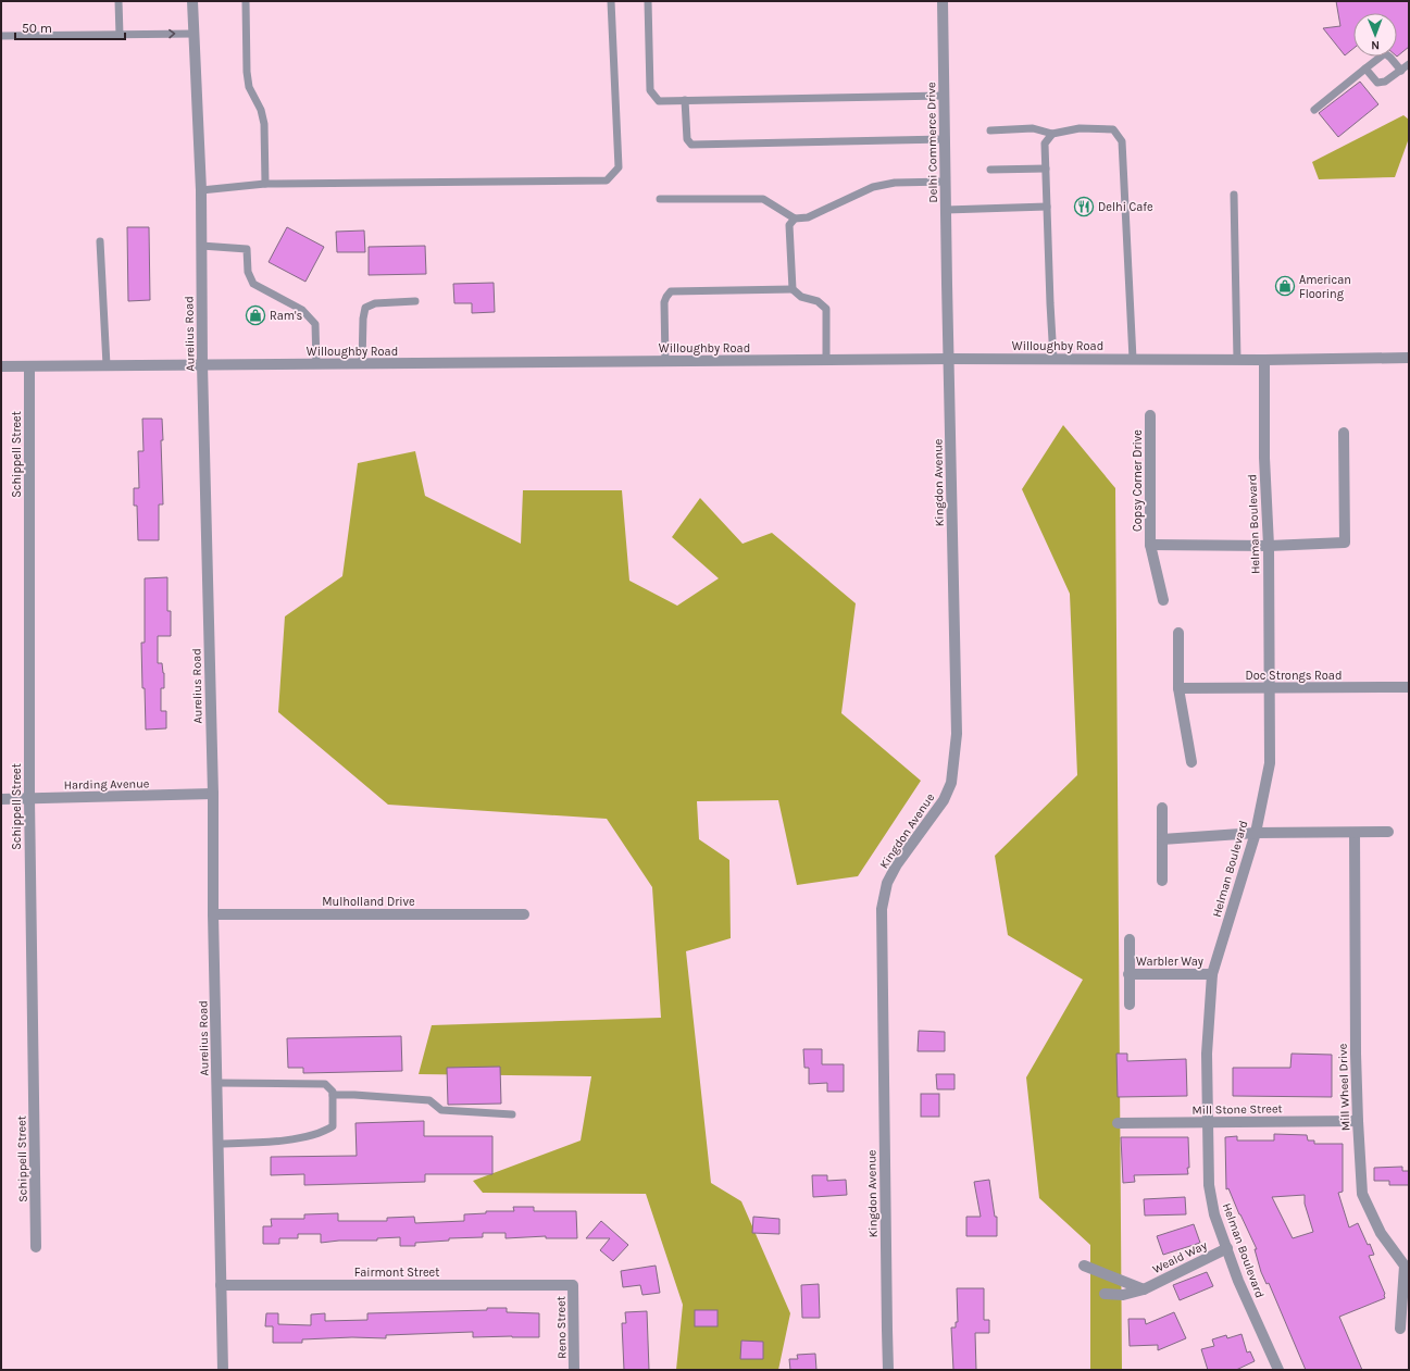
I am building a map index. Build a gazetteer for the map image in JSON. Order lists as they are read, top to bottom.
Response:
{
  "streets": {
    "street": [
      "Delhi Commerce Drive",
      "Aurelius Road",
      "Willoughby Road",
      "Schippell Street",
      "Copsy Corner Drive",
      "Kingdon Avenue",
      "Helman Boulevard",
      "Doc Strongs Road",
      "Harding Avenue",
      "Mulholland Drive",
      "Warbler Way",
      "Mill Wheel Drive",
      "Mill Stone Street",
      "Weald Way",
      "Fairmont Street",
      "Reno Street"
    ]
  },
  "crossings": [
    ["Delhi Commerce Drive", "Willoughby Road"],
    ["Delhi Commerce Drive", "Kingdon Avenue"],
    ["Aurelius Road", "Willoughby Road"],
    ["Aurelius Road", "Harding Avenue"],
    ["Aurelius Road", "Mulholland Drive"],
    ["Aurelius Road", "Fairmont Street"],
    ["Willoughby Road", "Schippell Street"],
    ["Willoughby Road", "Kingdon Avenue"],
    ["Willoughby Road", "Helman Boulevard"],
    ["Schippell Street", "Harding Avenue"],
    ["Copsy Corner Drive", "Helman Boulevard"],
    ["Helman Boulevard", "Doc Strongs Road"],
    ["Helman Boulevard", "Warbler Way"],
    ["Helman Boulevard", "Mill Stone Street"],
    ["Helman Boulevard", "Weald Way"],
    ["Mill Wheel Drive", "Mill Stone Street"],
    ["Fairmont Street", "Reno Street"]
  ],
  "places": {
    "restaurant": ["Delhi Cafe"],
    "shop": ["American Flooring", "Ram's"]
  },
  "scale_bar": "50 m",
  "north": "bottom"
}
